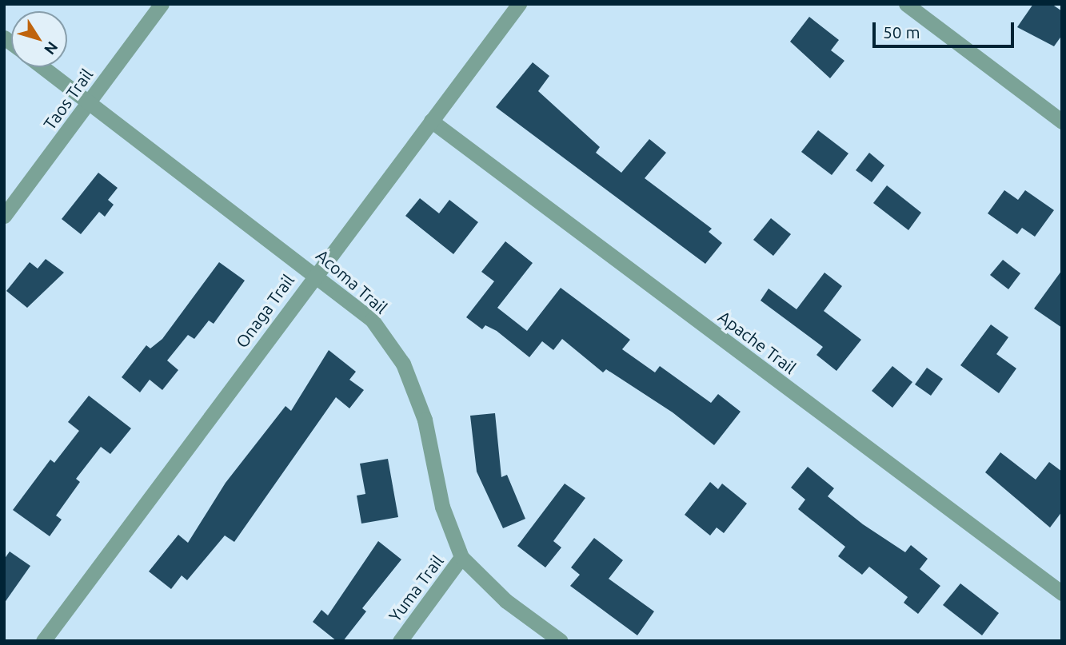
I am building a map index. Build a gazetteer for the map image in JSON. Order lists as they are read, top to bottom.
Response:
{
  "streets": {
    "street": [
      "Taos Trail",
      "Acoma Trail",
      "Onaga Trail",
      "Apache Trail",
      "Yuma Trail"
    ]
  },
  "crossings": [
    ["Taos Trail", "Acoma Trail"],
    ["Acoma Trail", "Onaga Trail"],
    ["Acoma Trail", "Yuma Trail"],
    ["Onaga Trail", "Apache Trail"]
  ],
  "scale_bar": "50 m",
  "north": "bottom right"
}
